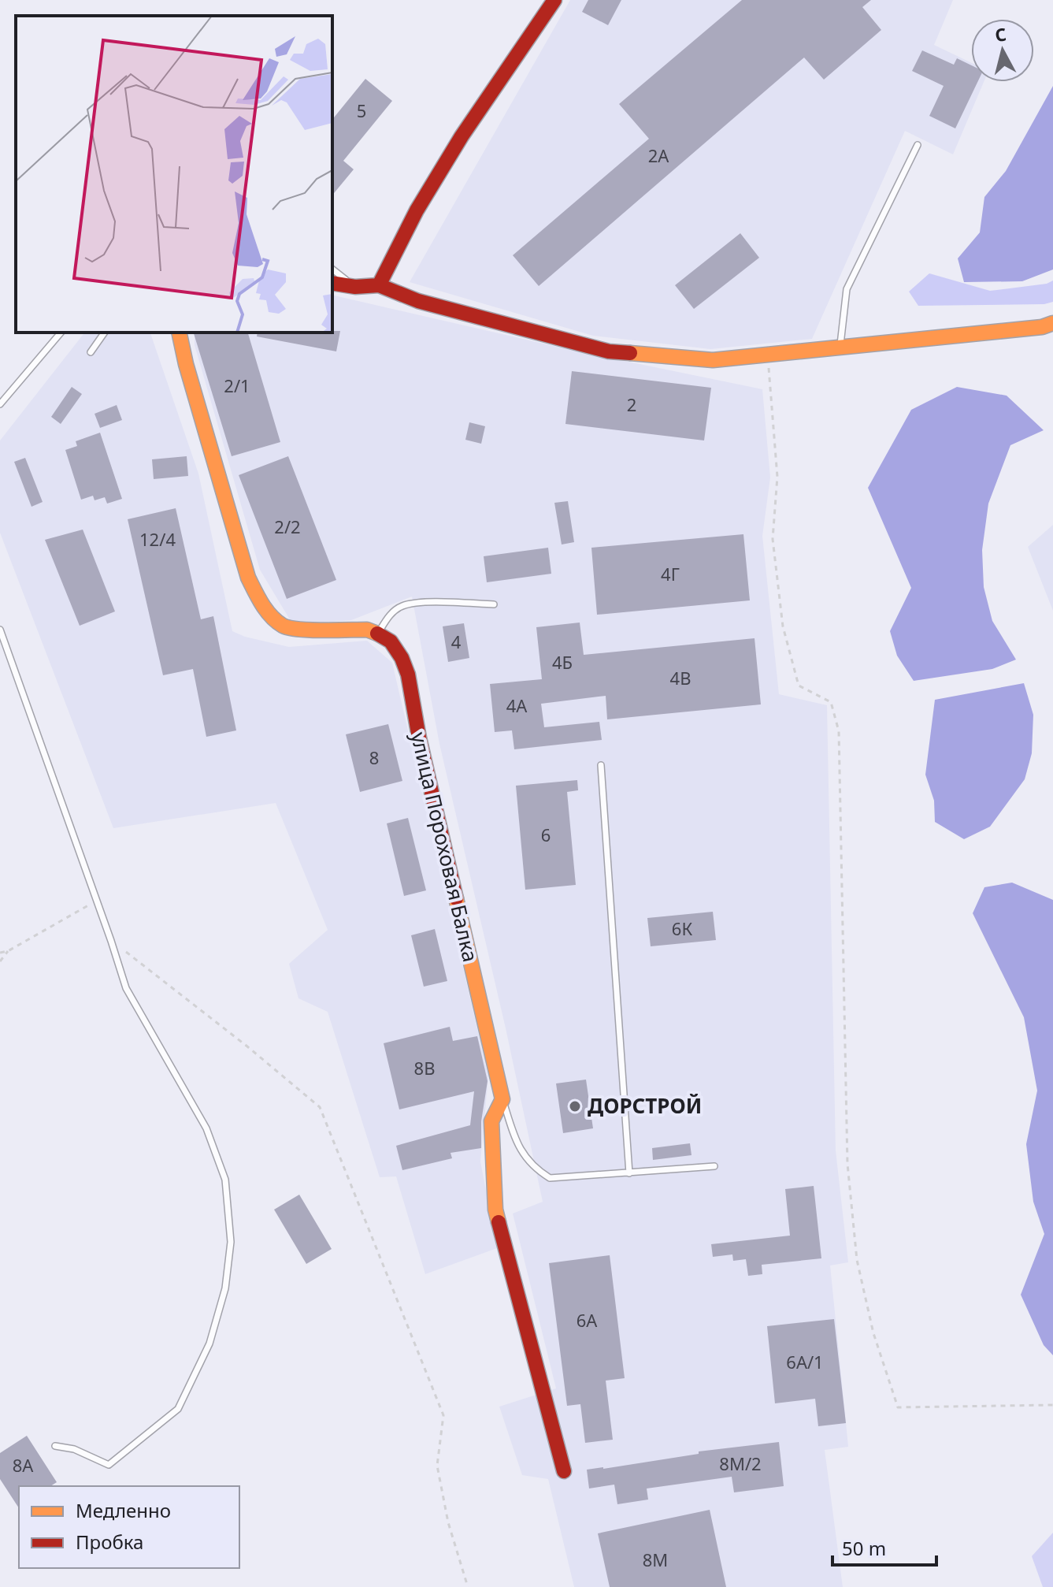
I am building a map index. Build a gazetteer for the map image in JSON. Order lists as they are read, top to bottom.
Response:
{
  "streets": {
    "street": ["улица Пороховая Балка"]
  },
  "places": ["ДОРСТРОЙ"],
  "house_numbers": [
    "5",
    "2А",
    "2/1",
    "2",
    "2/2",
    "12/4",
    "4Г",
    "4",
    "4Б",
    "4В",
    "4А",
    "8",
    "6",
    "6К",
    "8В",
    "6А",
    "6А/1",
    "8М/2",
    "8А",
    "8М"
  ],
  "legend": ["Медленно", "Пробка"],
  "scale_bar": "50 m",
  "north": "top"
}
